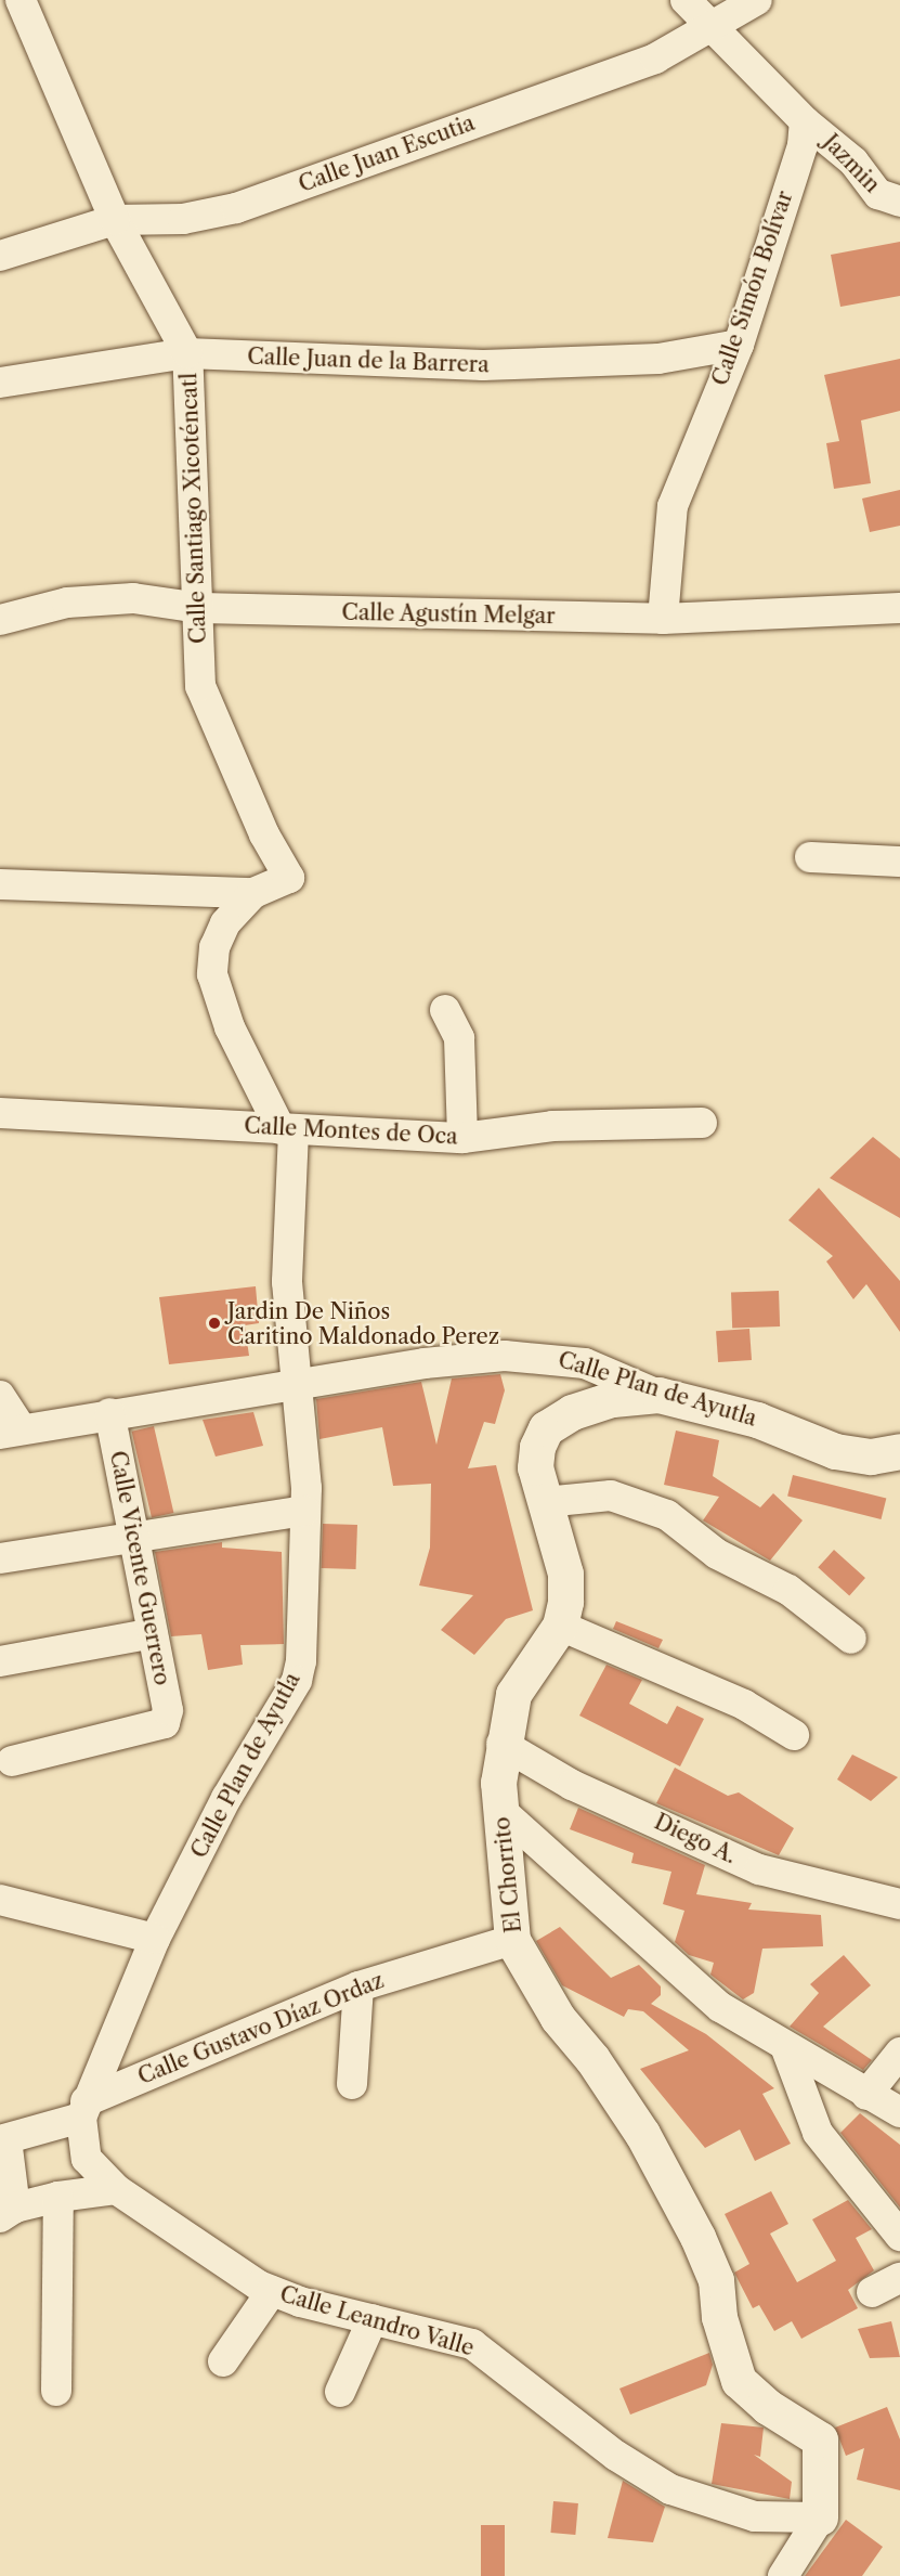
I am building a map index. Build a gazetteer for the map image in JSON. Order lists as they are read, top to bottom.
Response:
{
  "streets": {
    "street": [
      "Calle Juan Escutia",
      "Jazmin",
      "Calle Simón Bolívar",
      "Calle Juan de la Barrera",
      "Calle Santiago Xicoténcatl",
      "Calle Agustín Melgar",
      "Calle Montes de Oca",
      "Calle Plan de Ayutla",
      "Calle Vicente Guerrero",
      "Diego A.",
      "El Chorrito",
      "Calle Gustavo Díaz Ordaz",
      "Calle Leandro Valle"
    ]
  },
  "crossings": [
    ["Calle Juan Escutia", "Calle Santiago Xicoténcatl"],
    ["Jazmin", "Calle Simón Bolívar"],
    ["Calle Simón Bolívar", "Calle Juan de la Barrera"],
    ["Calle Simón Bolívar", "Calle Agustín Melgar"],
    ["Calle Juan de la Barrera", "Calle Santiago Xicoténcatl"],
    ["Calle Santiago Xicoténcatl", "Calle Agustín Melgar"],
    ["Calle Santiago Xicoténcatl", "Calle Plan de Ayutla"],
    ["Calle Montes de Oca", "Calle Plan de Ayutla"],
    ["Calle Plan de Ayutla", "Calle Vicente Guerrero"],
    ["Calle Plan de Ayutla", "El Chorrito"],
    ["Diego A.", "El Chorrito"],
    ["El Chorrito", "Calle Gustavo Díaz Ordaz"],
    ["El Chorrito", "Calle Leandro Valle"],
    ["Calle Gustavo Díaz Ordaz", "Calle Leandro Valle"]
  ],
  "places": ["Jardin De Niños Caritino Maldonado Perez"]
}
